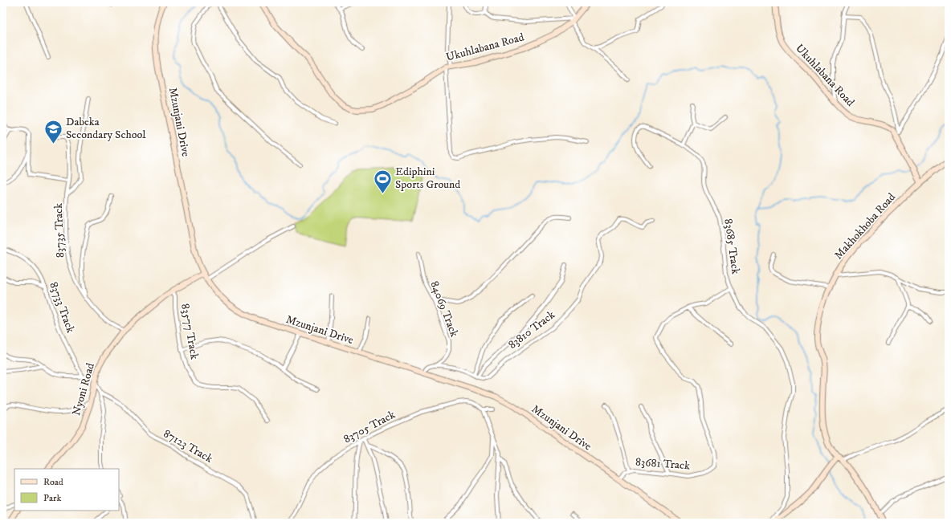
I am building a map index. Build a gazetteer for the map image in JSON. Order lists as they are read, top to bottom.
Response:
{
  "streets": {
    "street": [
      "Ukuhlabana Road",
      "Mzunjani Drive",
      "Makhokhoba Road",
      "83735 Track",
      "83685 Track",
      "83733 Track",
      "84069 Track",
      "83810 Track",
      "83577 Track",
      "Nyoni Road",
      "83705 Track",
      "87123 Track",
      "83681 Track"
    ]
  },
  "crossings": [
    ["Ukuhlabana Road", "Makhokhoba Road"],
    ["Mzunjani Drive", "Nyoni Road"],
    ["Mzunjani Drive", "83681 Track"],
    ["83735 Track", "Nyoni Road"],
    ["83685 Track", "83681 Track"],
    ["83577 Track", "Nyoni Road"]
  ],
  "places": {
    "school or university": ["Dabeka Secondary School"],
    "sports": ["Ediphini Sports Ground"]
  },
  "legend": ["Road", "Park"]
}
